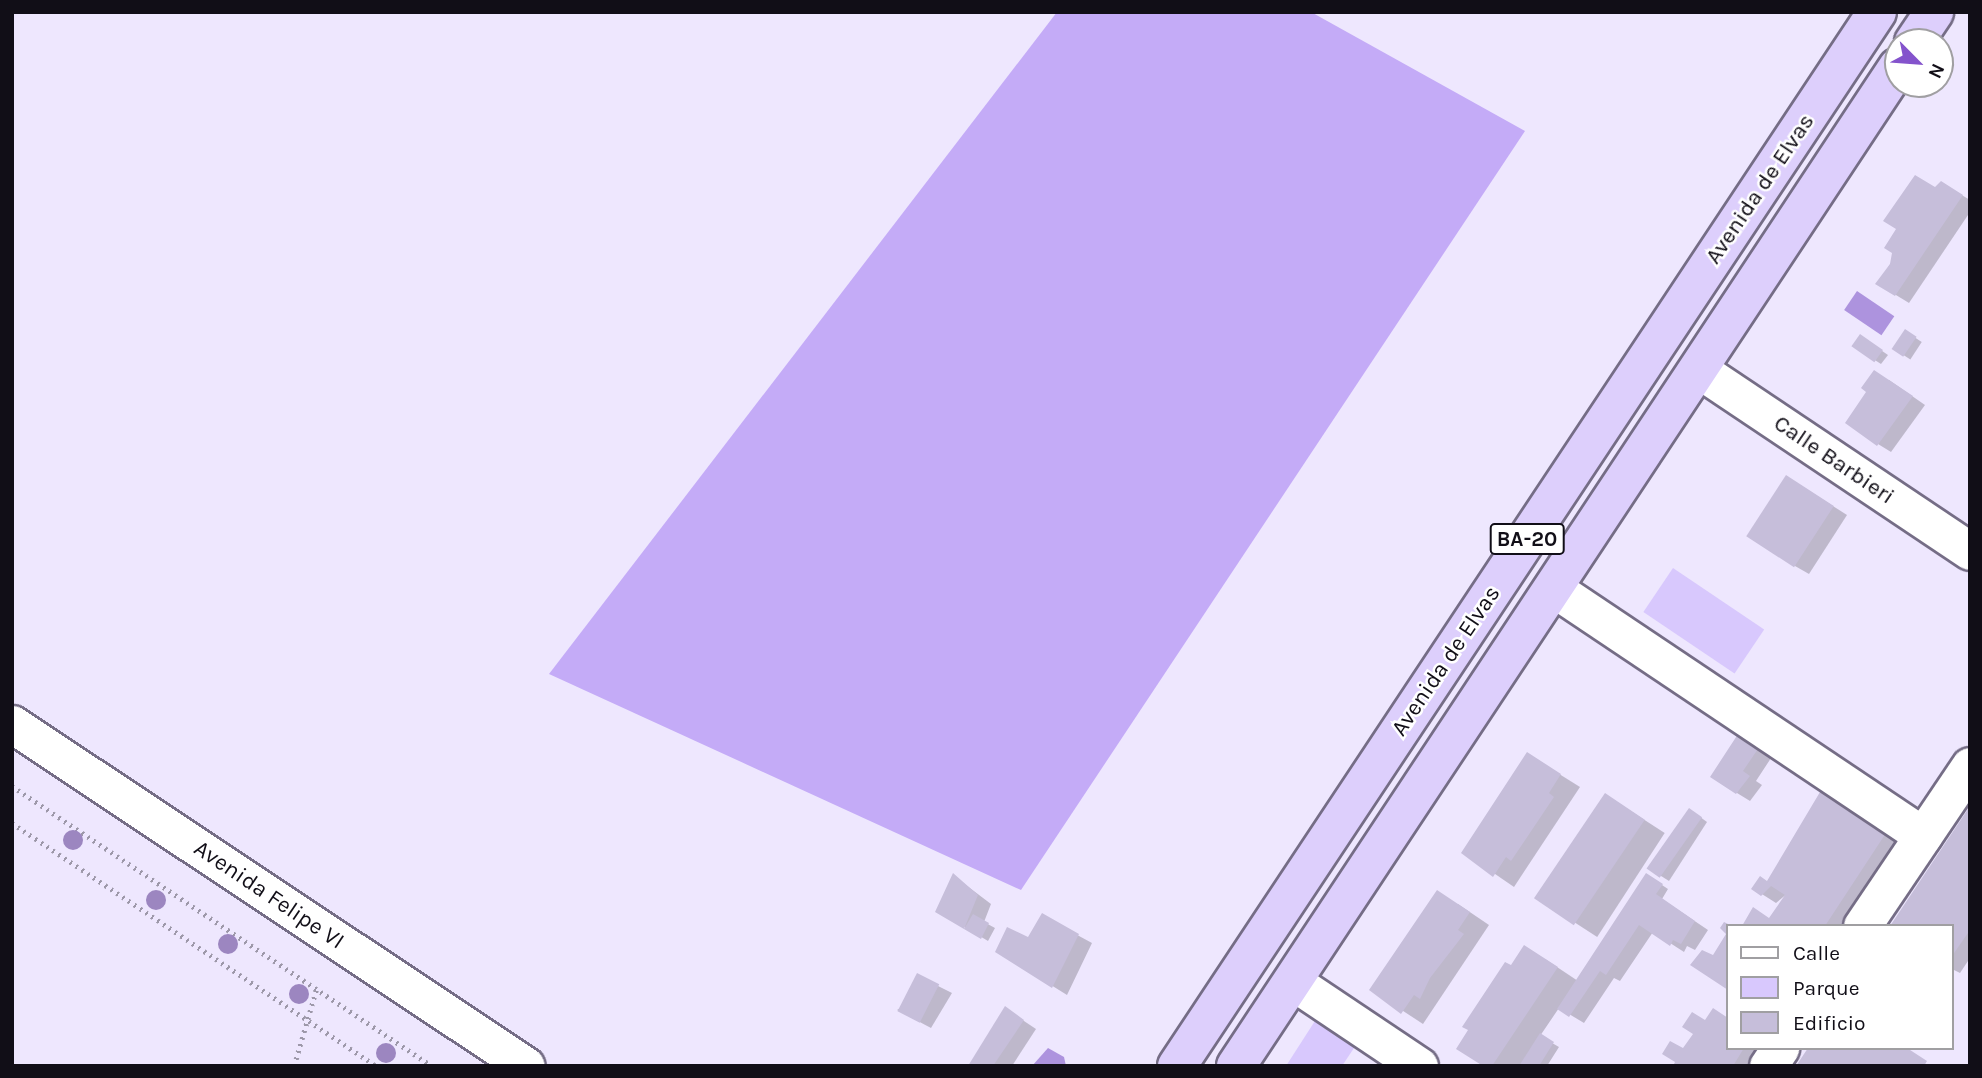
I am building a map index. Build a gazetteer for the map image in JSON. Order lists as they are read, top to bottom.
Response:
{
  "streets": {
    "highway": ["Avenida de Elvas", "BA-20"],
    "street": ["Calle Barbieri", "Avenida Felipe VI"]
  },
  "crossings": [
    ["Avenida de Elvas", "Calle Barbieri"]
  ],
  "legend": ["Calle", "Parque", "Edificio"],
  "north": "bottom right"
}
